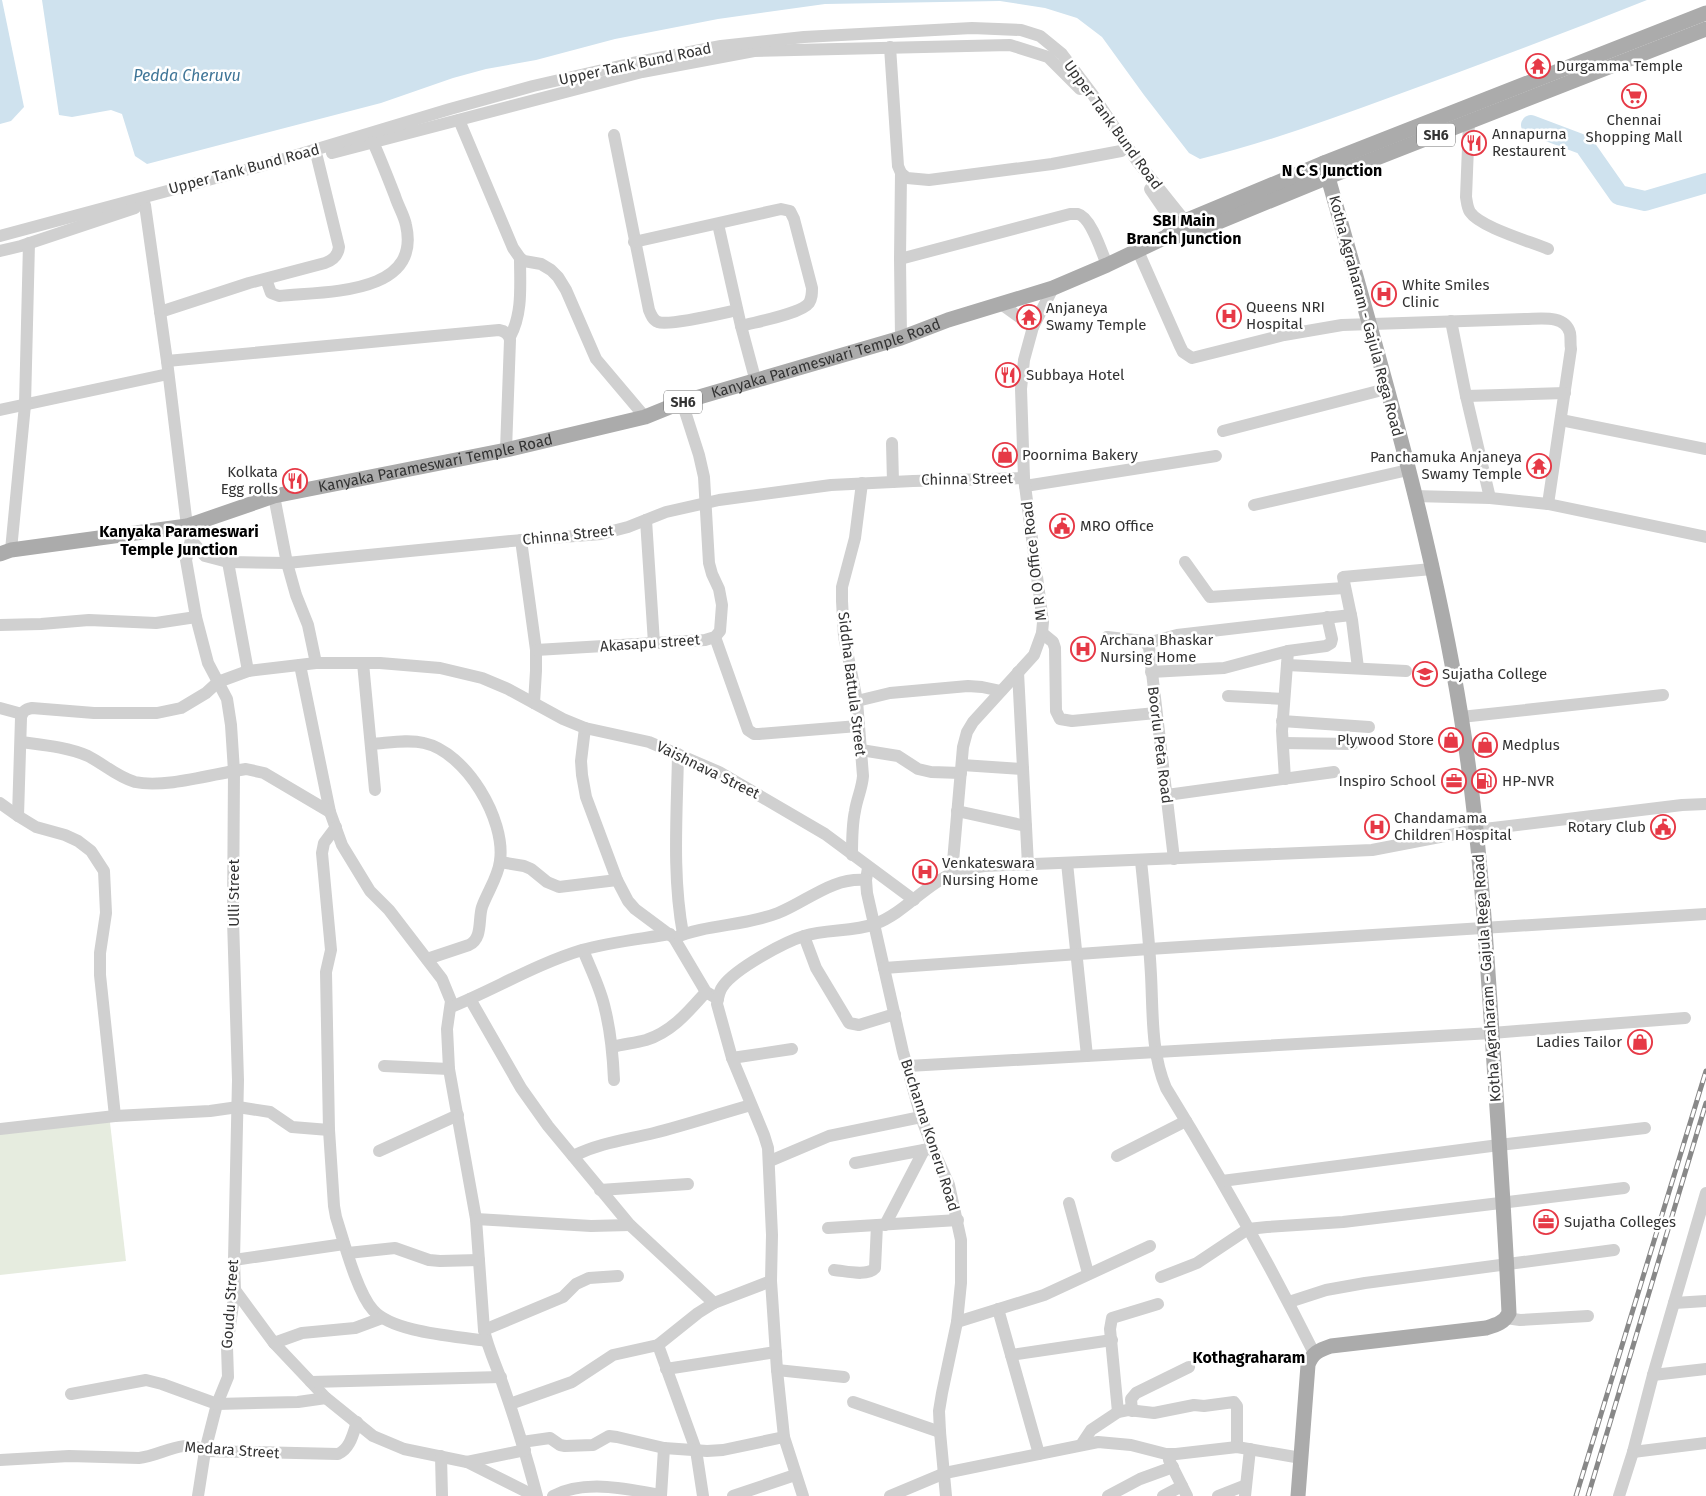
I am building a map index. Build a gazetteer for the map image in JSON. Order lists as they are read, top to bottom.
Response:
{
  "streets": {
    "main road": ["SH6", "Kotha Agraharam - Gajula Rega Road", "Kanyaka Parameswari Temple Road"],
    "street": [
      "Upper Tank Bund Road",
      "Chinna Street",
      "M R O Office Road",
      "Akasapu street",
      "Siddha Battula Street",
      "Boorlu Peta Road",
      "Vaishnava Street",
      "Ulli Street",
      "Buchanna Koneru Road",
      "Goudu Street",
      "Medara Street"
    ]
  },
  "crossings": [
    ["Upper Tank Bund Road", "SH6"],
    ["Upper Tank Bund Road", "Kanyaka Parameswari Temple Road"],
    ["Upper Tank Bund Road", "Ulli Street"],
    ["SH6", "Kotha Agraharam - Gajula Rega Road"],
    ["SH6", "Kanyaka Parameswari Temple Road"],
    ["Kanyaka Parameswari Temple Road", "Chinna Street"],
    ["Kanyaka Parameswari Temple Road", "M R O Office Road"],
    ["Kanyaka Parameswari Temple Road", "Akasapu street"],
    ["Kanyaka Parameswari Temple Road", "Ulli Street"],
    ["Chinna Street", "M R O Office Road"],
    ["Chinna Street", "Akasapu street"],
    ["Chinna Street", "Siddha Battula Street"],
    ["Chinna Street", "Ulli Street"],
    ["Siddha Battula Street", "Vaishnava Street"],
    ["Vaishnava Street", "Ulli Street"],
    ["Vaishnava Street", "Buchanna Koneru Road"],
    ["Ulli Street", "Goudu Street"],
    ["Goudu Street", "Medara Street"]
  ],
  "districts": [
    "N C S Junction",
    "SBI Main Branch Junction",
    "Kanyaka Parameswari Temple Junction",
    "Kothagraharam"
  ],
  "water": ["Pedda Cheruvu"],
  "places": {
    "temple": ["Durgamma Temple", "Anjaneya Swamy Temple", "Panchamuka Anjaneya Swamy Temple"],
    "supermarket": ["Chennai Shopping Mall"],
    "restaurant": ["Annapurna Restaurent", "Subbaya Hotel", "Kolkata Egg rolls"],
    "hospital": [
      "White Smiles Clinic",
      "Queens NRI Hospital",
      "Archana Bhaskar Nursing Home",
      "Chandamama Children Hospital",
      "Venkateswara Nursing Home"
    ],
    "shop": [
      "Poornima Bakery",
      "Plywood Store",
      "Medplus",
      "Ladies Tailor"
    ],
    "public building": ["MRO Office", "Rotary Club"],
    "school or university": ["Sujatha College"],
    "office": ["Inspiro School", "Sujatha Colleges"],
    "fuel station": ["HP-NVR"]
  }
}
